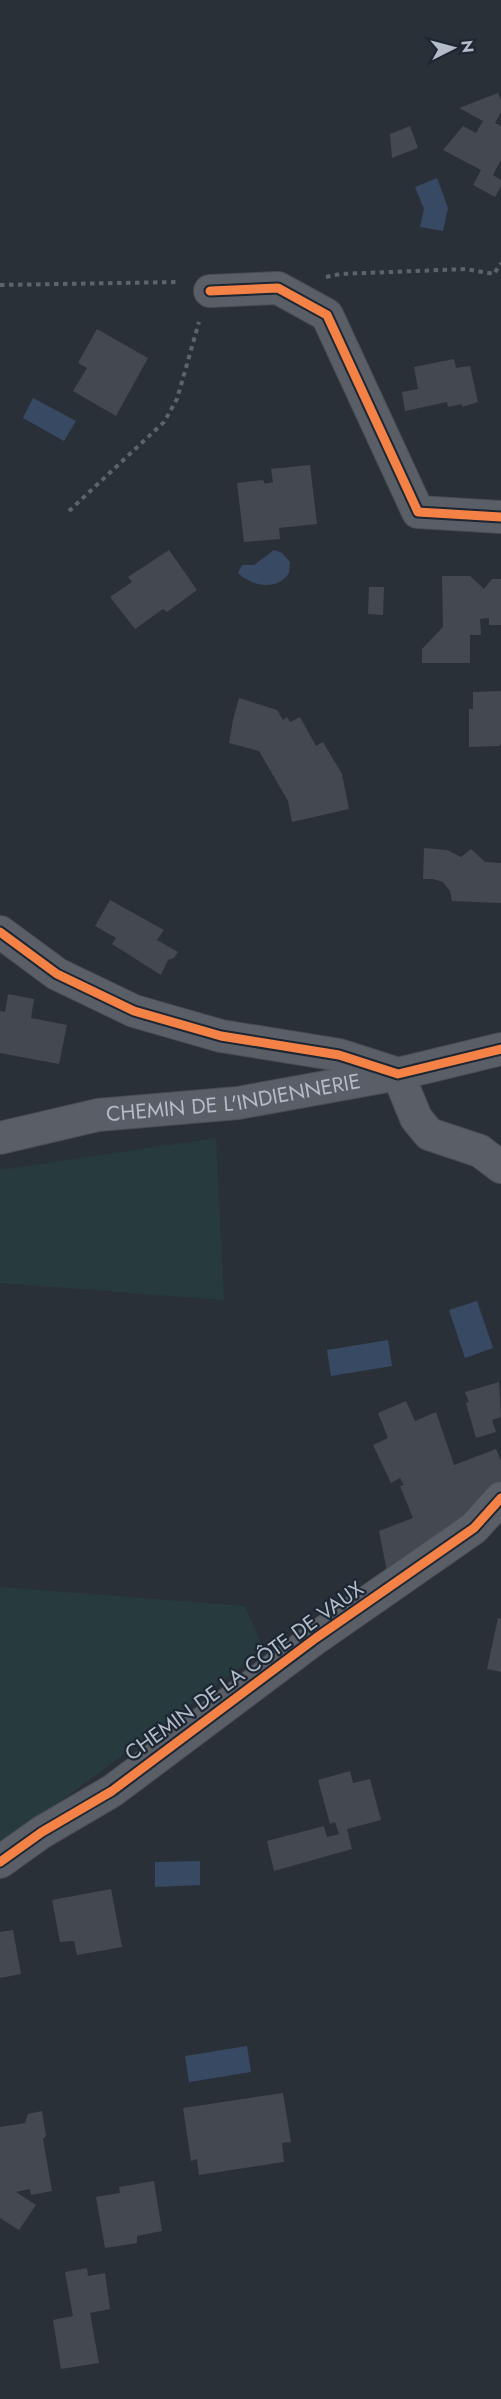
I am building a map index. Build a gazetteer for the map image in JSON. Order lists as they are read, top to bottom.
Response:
{
  "streets": {
    "street": ["CHEMIN DE L'INDIENNERIE", "CHEMIN DE LA CÔTE DE VAUX"]
  },
  "north": "right"
}
